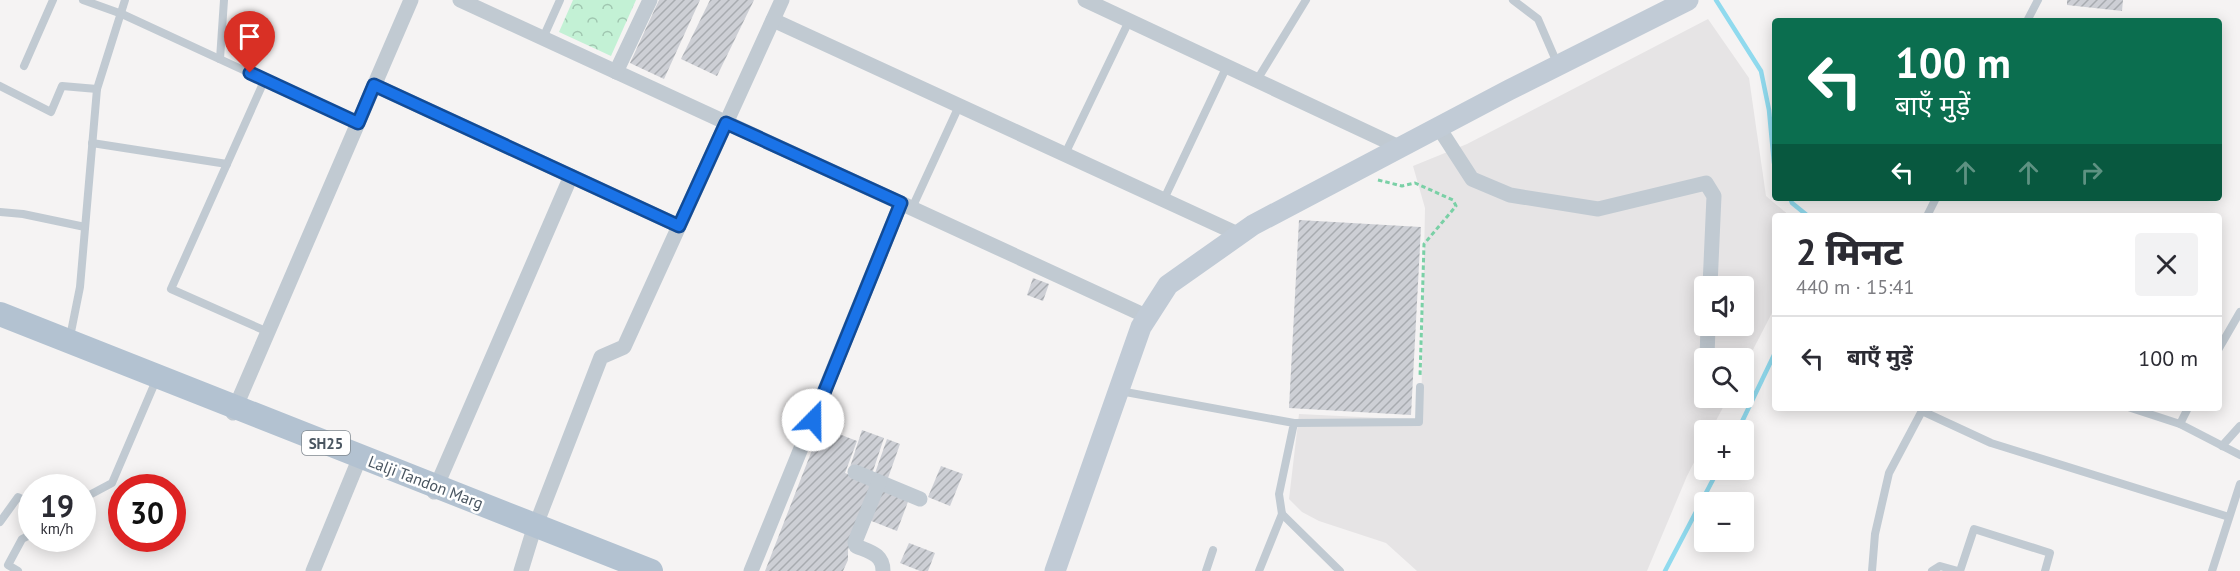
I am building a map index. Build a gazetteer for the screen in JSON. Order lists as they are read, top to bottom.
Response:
{
  "streets": {
    "main road": ["SH25", "Lalji Tandon Marg"]
  },
  "page": {
    "turn": ["100 m", "बाएँ मुड़ें"],
    "heading": ["2 मिनट", "440 m · 15:41"],
    "map_buttons": ["+", "−"],
    "list": [
      {
        "name": "बाएँ मुड़ें",
        "value": "100 m"
      }
    ],
    "speed": "19 km/h",
    "limit": "30"
  }
}
